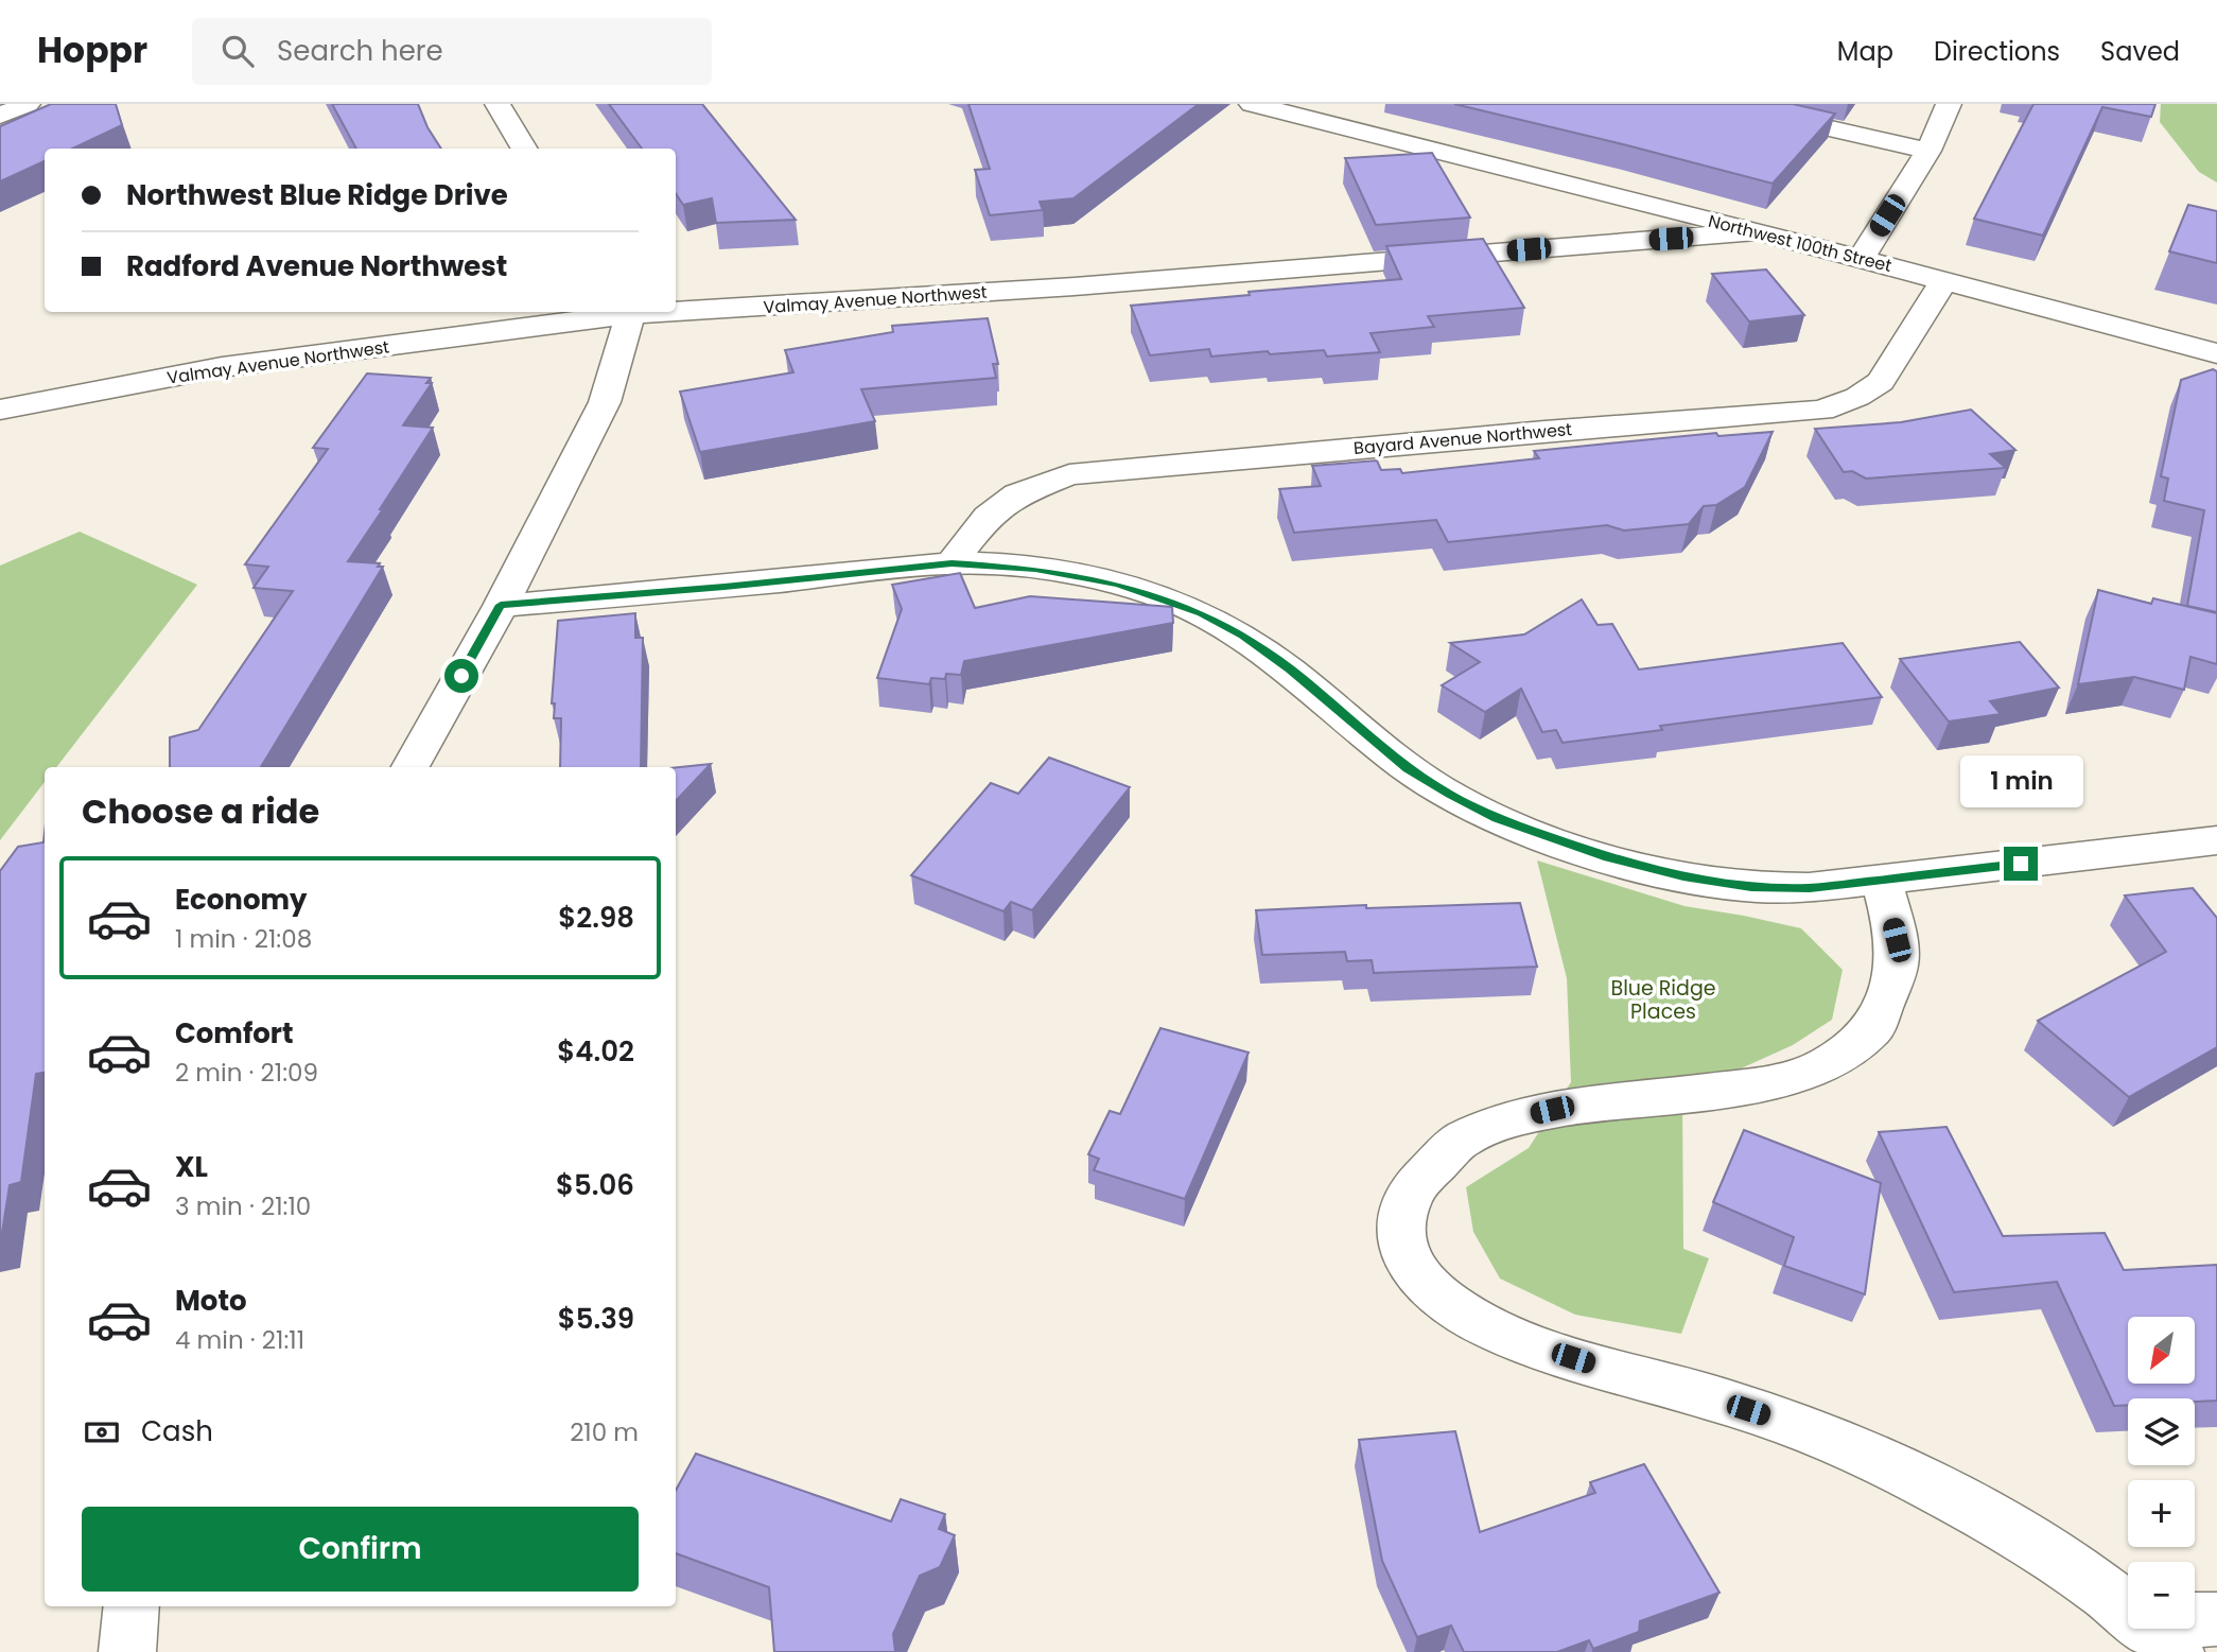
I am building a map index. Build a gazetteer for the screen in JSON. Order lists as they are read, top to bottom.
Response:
{
  "streets": {
    "street": ["Northwest 100th Street", "Valmay Avenue Northwest", "Bayard Avenue Northwest"]
  },
  "crossings": [
    ["Northwest 100th Street", "Valmay Avenue Northwest"],
    ["Northwest 100th Street", "Bayard Avenue Northwest"]
  ],
  "parks": ["Blue Ridge Places"],
  "north": "bottom left",
  "page": {
    "header": "Hoppr",
    "search": "Search here",
    "nav": ["Map", "Directions", "Saved"],
    "banner": ["Northwest Blue Ridge Drive", "Radford Avenue Northwest"],
    "bubble": "1 min",
    "heading": "Choose a ride",
    "list": [
      {
        "name": "Economy",
        "note": "1 min · 21:08",
        "value": "$2.98"
      },
      {
        "name": "Comfort",
        "note": "2 min · 21:09",
        "value": "$4.02"
      },
      {
        "name": "XL",
        "note": "3 min · 21:10",
        "value": "$5.06"
      },
      {
        "name": "Moto",
        "note": "4 min · 21:11",
        "value": "$5.39"
      }
    ],
    "map_buttons": ["+", "−"],
    "pay": ["Cash", "210 m"],
    "buttons": "Confirm"
  }
}
